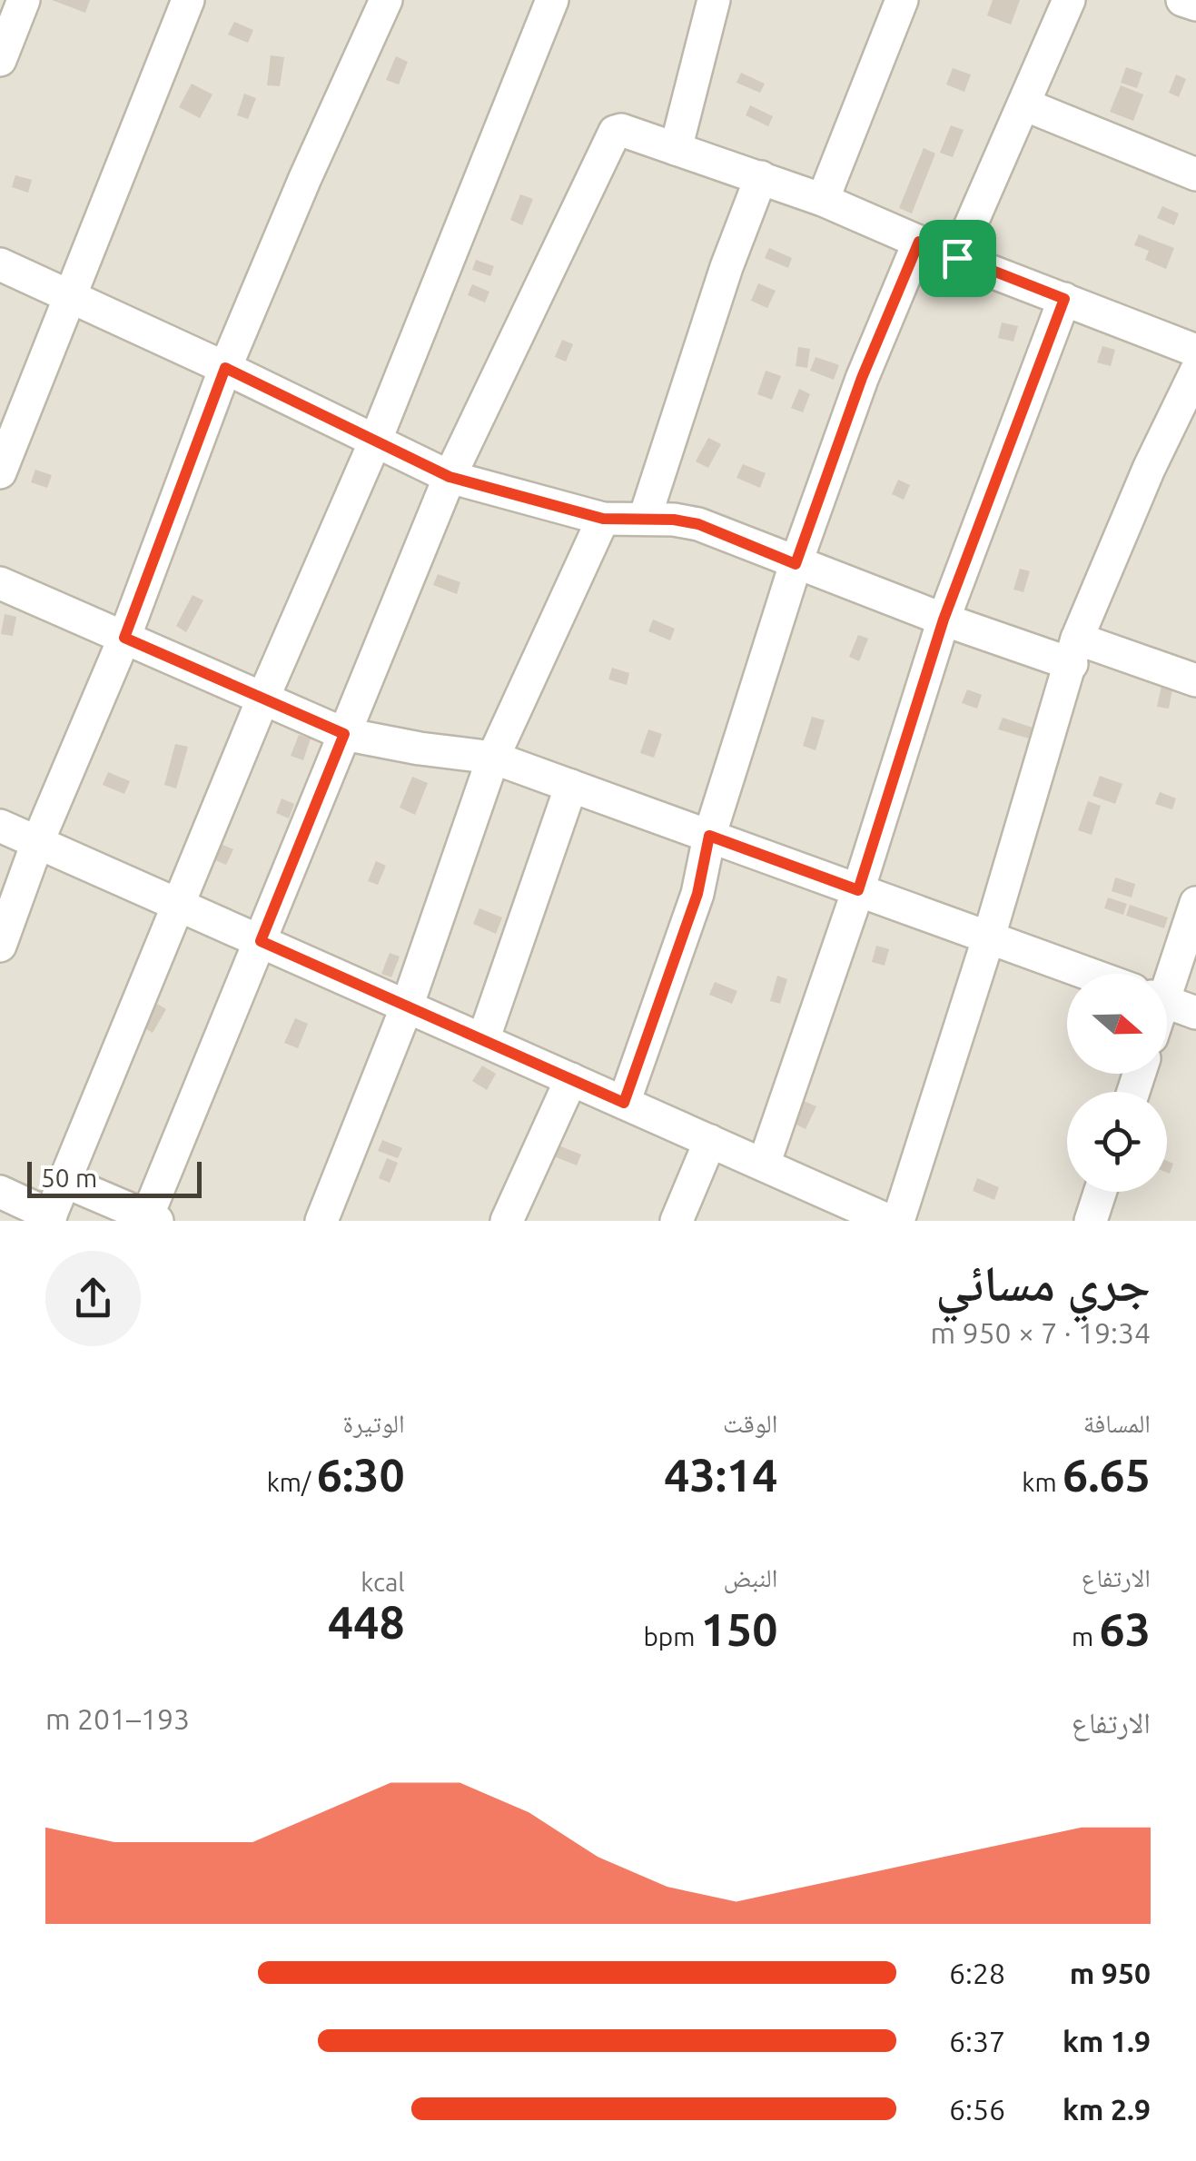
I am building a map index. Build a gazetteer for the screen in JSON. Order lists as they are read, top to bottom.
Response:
{
  "scale_bar": "50 m",
  "north": "right",
  "page": {
    "scale": "50 m",
    "heading": ["جري مسائي", "19:34 · 7 × 950 m"],
    "stats": [
      ["المسافة", "6.65 km"],
      ["الوقت", "43:14"],
      ["الوتيرة", "6:30 /km"],
      ["الارتفاع", "63 m"],
      ["النبض", "150 bpm"],
      ["kcal", "448"]
    ],
    "chart": ["الارتفاع", "193–201 m"],
    "list": [
      {
        "name": "950 m",
        "note": "6:28"
      },
      {
        "name": "1.9 km",
        "note": "6:37"
      },
      {
        "name": "2.9 km",
        "note": "6:56"
      }
    ]
  }
}
